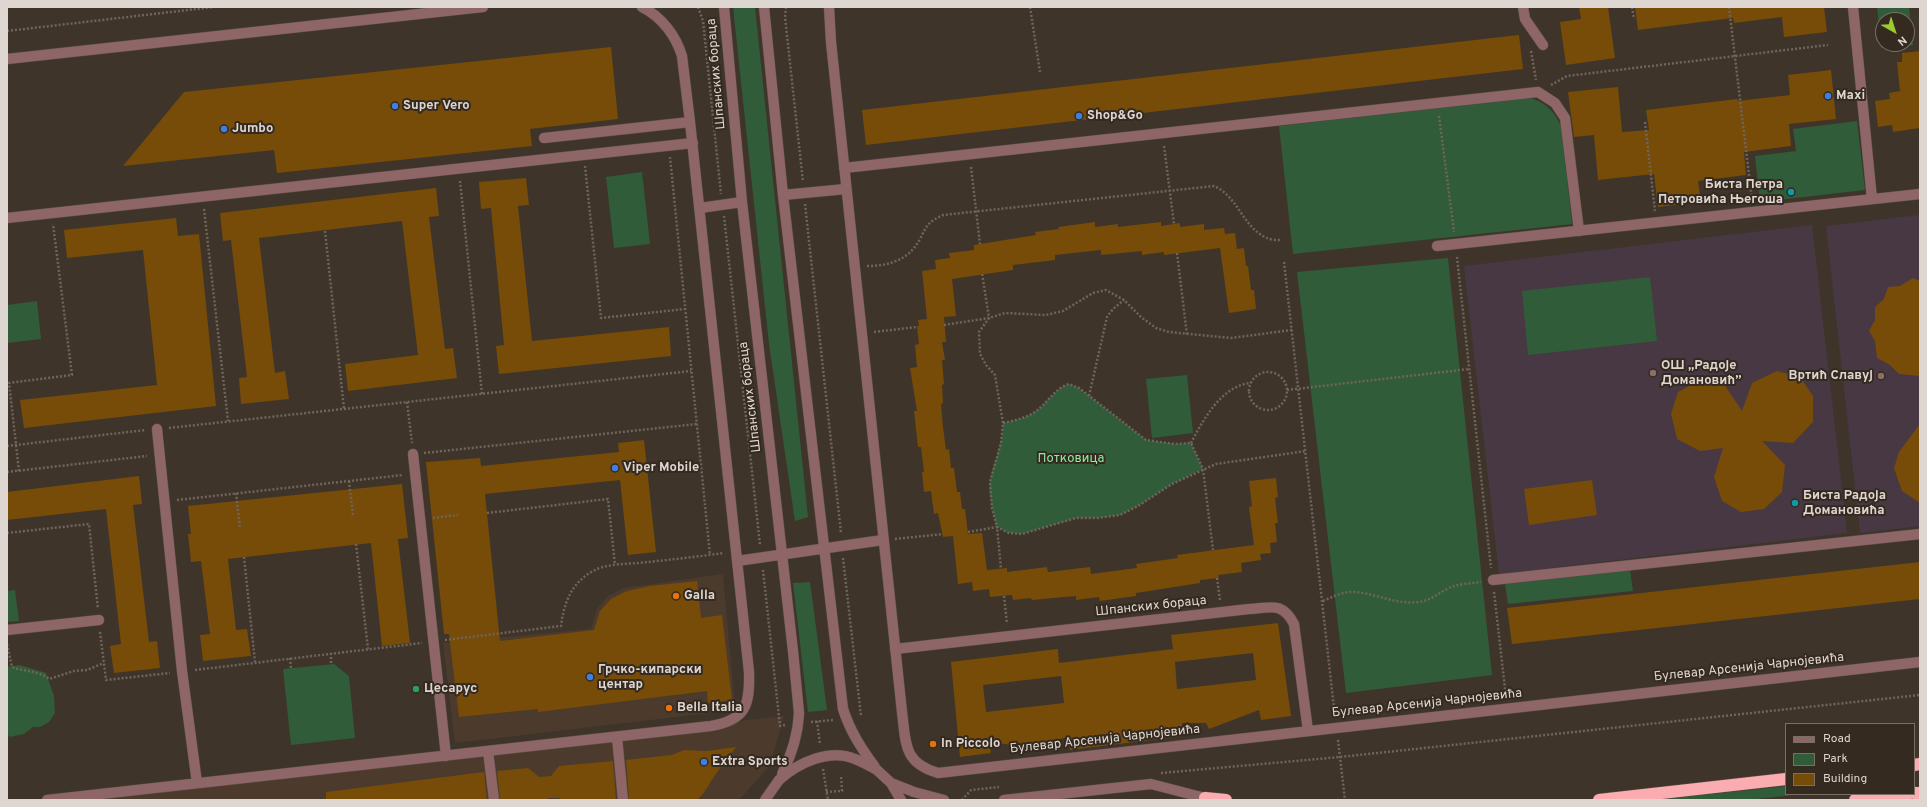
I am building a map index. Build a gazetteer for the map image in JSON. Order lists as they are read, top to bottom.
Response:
{
  "streets": {
    "street": ["Шпанских бораца", "Булевар Арсенија Чарнојевића"]
  },
  "crossings": [
    ["Шпанских бораца", "Булевар Арсенија Чарнојевића"]
  ],
  "parks": ["Потковица"],
  "places": [
    "Maxi",
    "Super Vero",
    "Shop&Go",
    "Jumbo",
    "Биста Петра Петровића Његоша",
    "ОШ „Радоје Домановић”",
    "Вртић Славуј",
    "Viper Mobile",
    "Биста Радоја Домановића",
    "Galla",
    "Грчко-кипарски центар",
    "Цесарус",
    "Bella Italia",
    "In Piccolo",
    "Extra Sports"
  ],
  "legend": ["Road", "Park", "Building"],
  "north": "bottom right"
}
